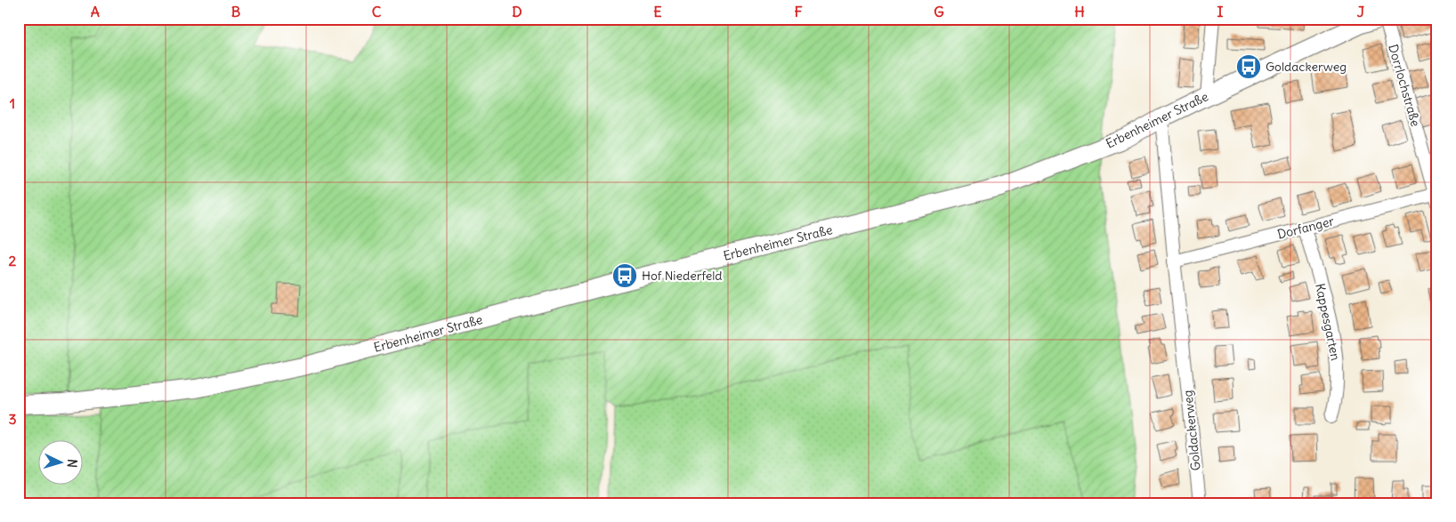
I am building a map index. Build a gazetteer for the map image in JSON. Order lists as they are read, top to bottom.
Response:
{
  "streets": {
    "street": [
      "Dorrlochstraße",
      "Erbenheimer Straße",
      "Dorfanger",
      "Kappesgarten",
      "Goldackerweg"
    ]
  },
  "crossings": [
    ["Dorrlochstraße", "Dorfanger"],
    ["Erbenheimer Straße", "Goldackerweg"],
    ["Dorfanger", "Kappesgarten"],
    ["Dorfanger", "Goldackerweg"]
  ],
  "places": {
    "bus stop": ["Goldackerweg", "Hof Niederfeld"]
  },
  "north": "right",
  "grid": {
    "columns": [
      "A",
      "B",
      "C",
      "D",
      "E",
      "F",
      "G",
      "H",
      "I",
      "J"
    ],
    "rows": ["1", "2", "3"]
  }
}
